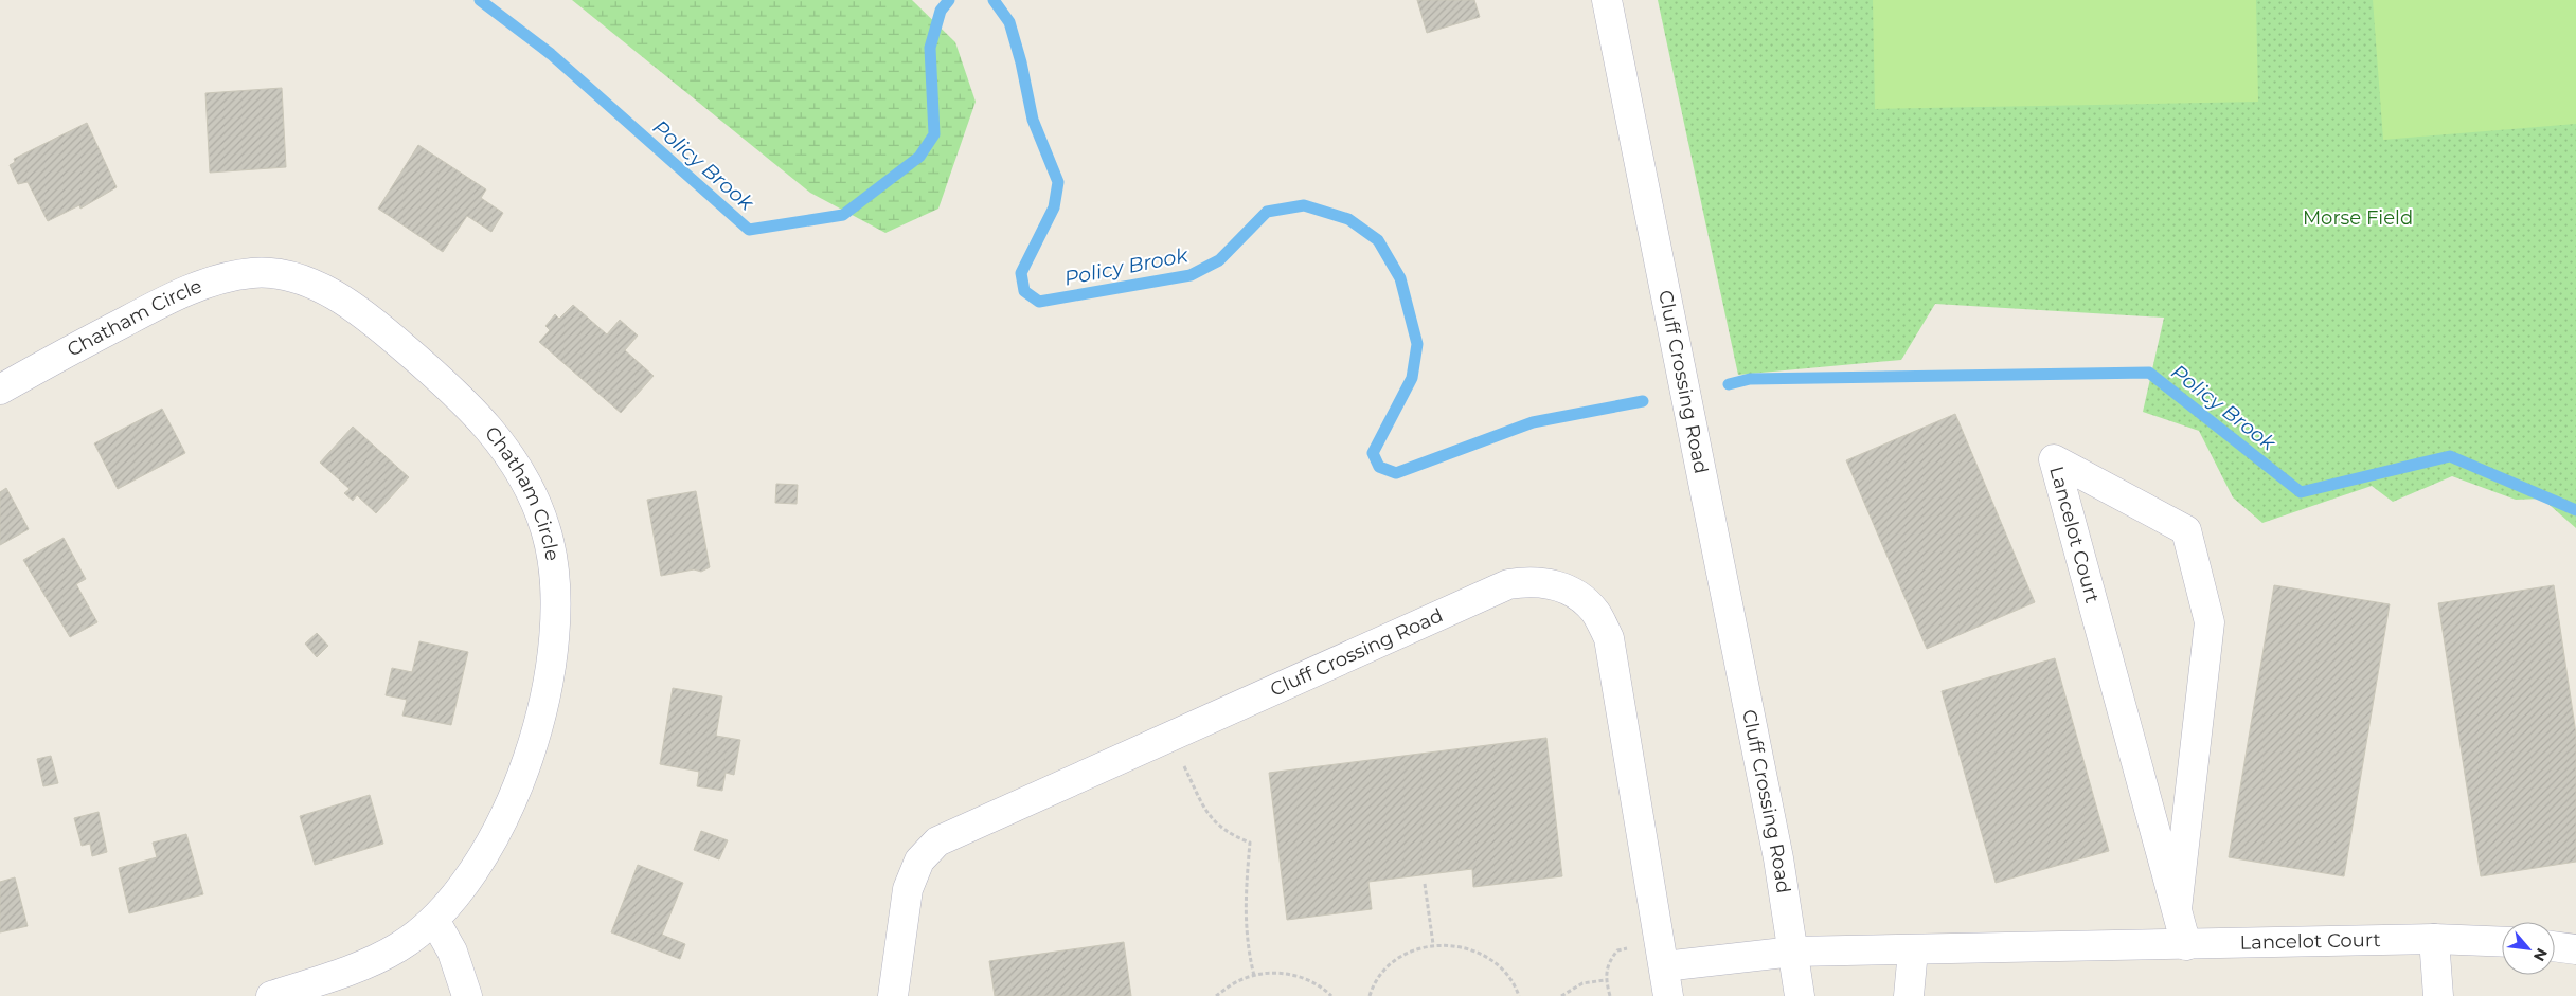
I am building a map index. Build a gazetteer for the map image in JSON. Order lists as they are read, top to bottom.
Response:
{
  "streets": {
    "street": ["Chatham Circle", "Cluff Crossing Road", "Lancelot Court"]
  },
  "crossings": [
    ["Cluff Crossing Road", "Lancelot Court"]
  ],
  "water": ["Policy Brook"],
  "parks": ["Morse Field"],
  "north": "bottom right"
}
